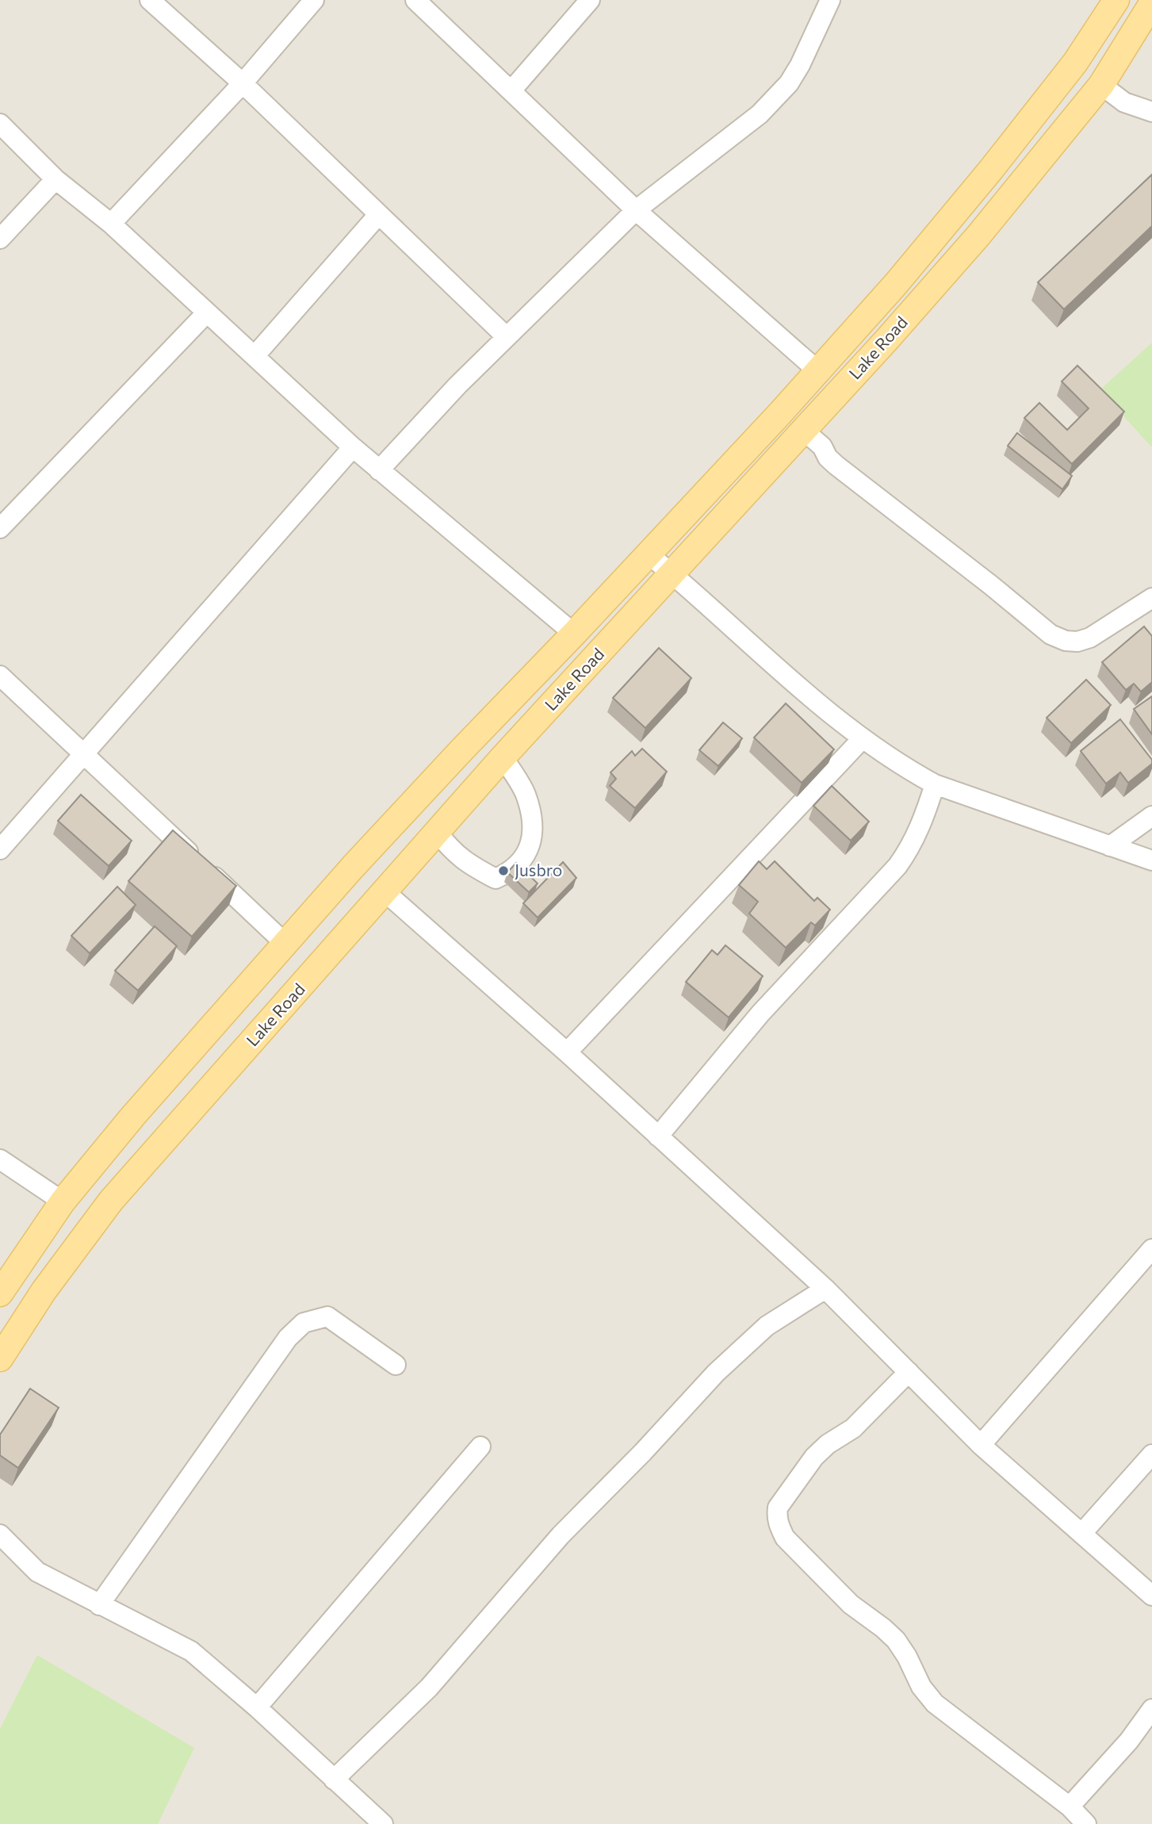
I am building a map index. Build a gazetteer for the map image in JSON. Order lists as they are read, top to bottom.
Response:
{
  "streets": {
    "main road": ["Lake Road"]
  },
  "places": ["Jusbro"]
}
